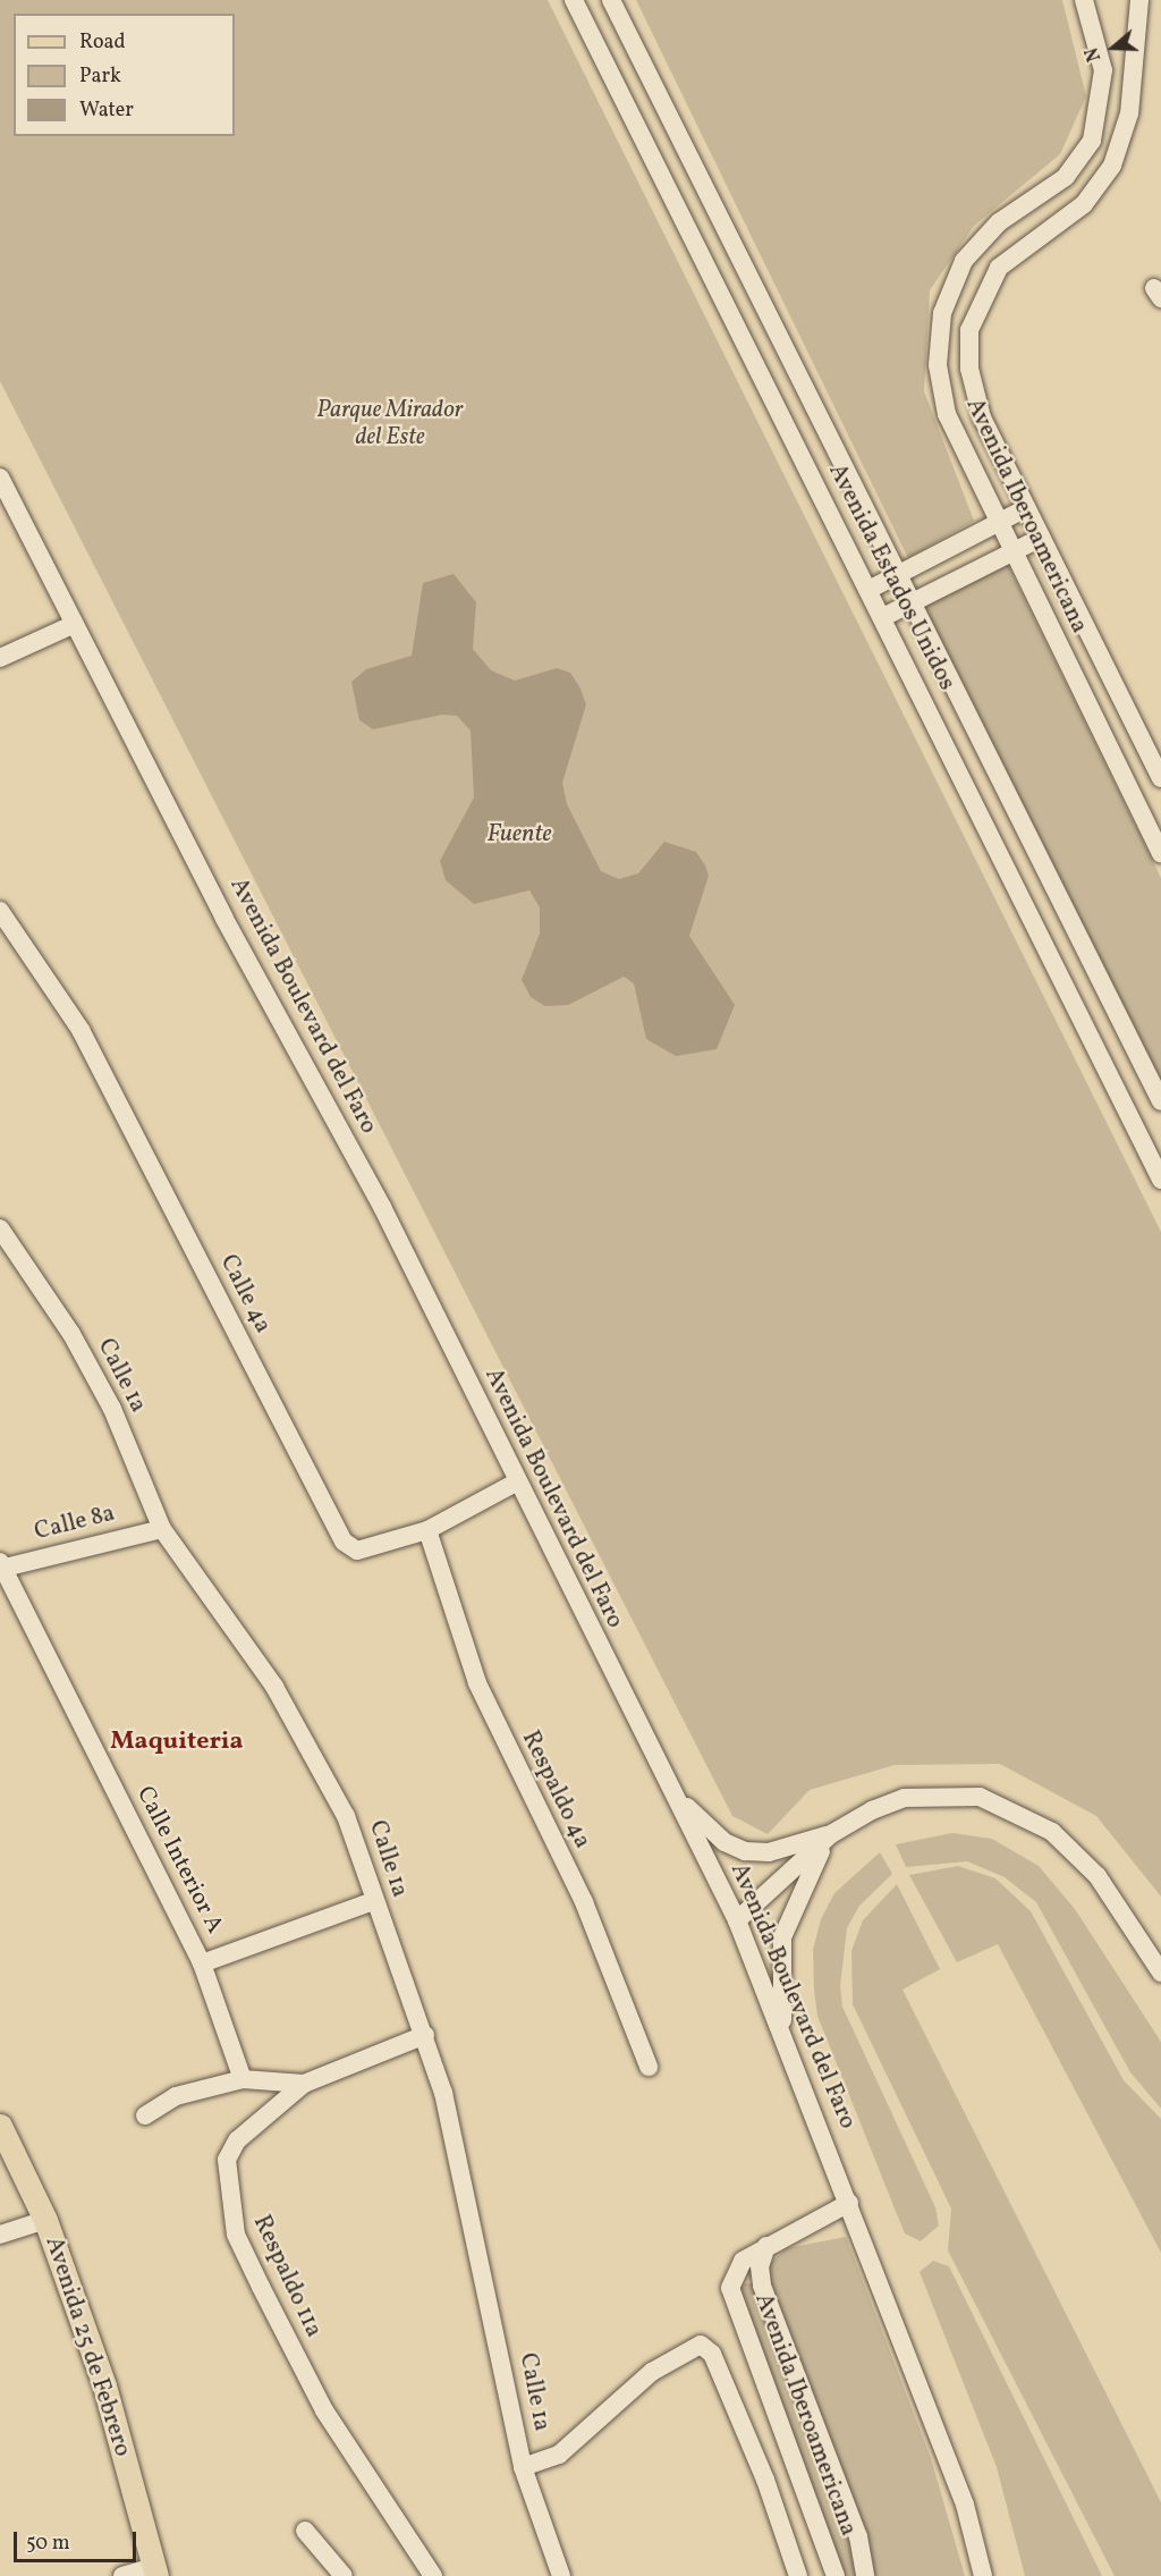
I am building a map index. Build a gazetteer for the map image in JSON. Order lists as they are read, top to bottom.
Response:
{
  "streets": {
    "main road": ["Avenida 25 de Febrero"],
    "street": [
      "Avenida Iberoamericana",
      "Avenida Estados Unidos",
      "Avenida Boulevard del Faro",
      "Calle 4a",
      "Calle 1a",
      "Calle 8a",
      "Respaldo 4a",
      "Calle Interior A",
      "Respaldo 11a"
    ]
  },
  "crossings": [
    ["Avenida Iberoamericana", "Avenida Boulevard del Faro"],
    ["Avenida Boulevard del Faro", "Calle 4a"],
    ["Calle 4a", "Respaldo 4a"],
    ["Calle 1a", "Calle 8a"],
    ["Calle 1a", "Respaldo 11a"],
    ["Calle 8a", "Calle Interior A"]
  ],
  "districts": ["Maquiteria"],
  "water": ["Fuente"],
  "parks": ["Parque Mirador del Este"],
  "legend": ["Road", "Park", "Water"],
  "scale_bar": "50 m",
  "north": "left"
}
